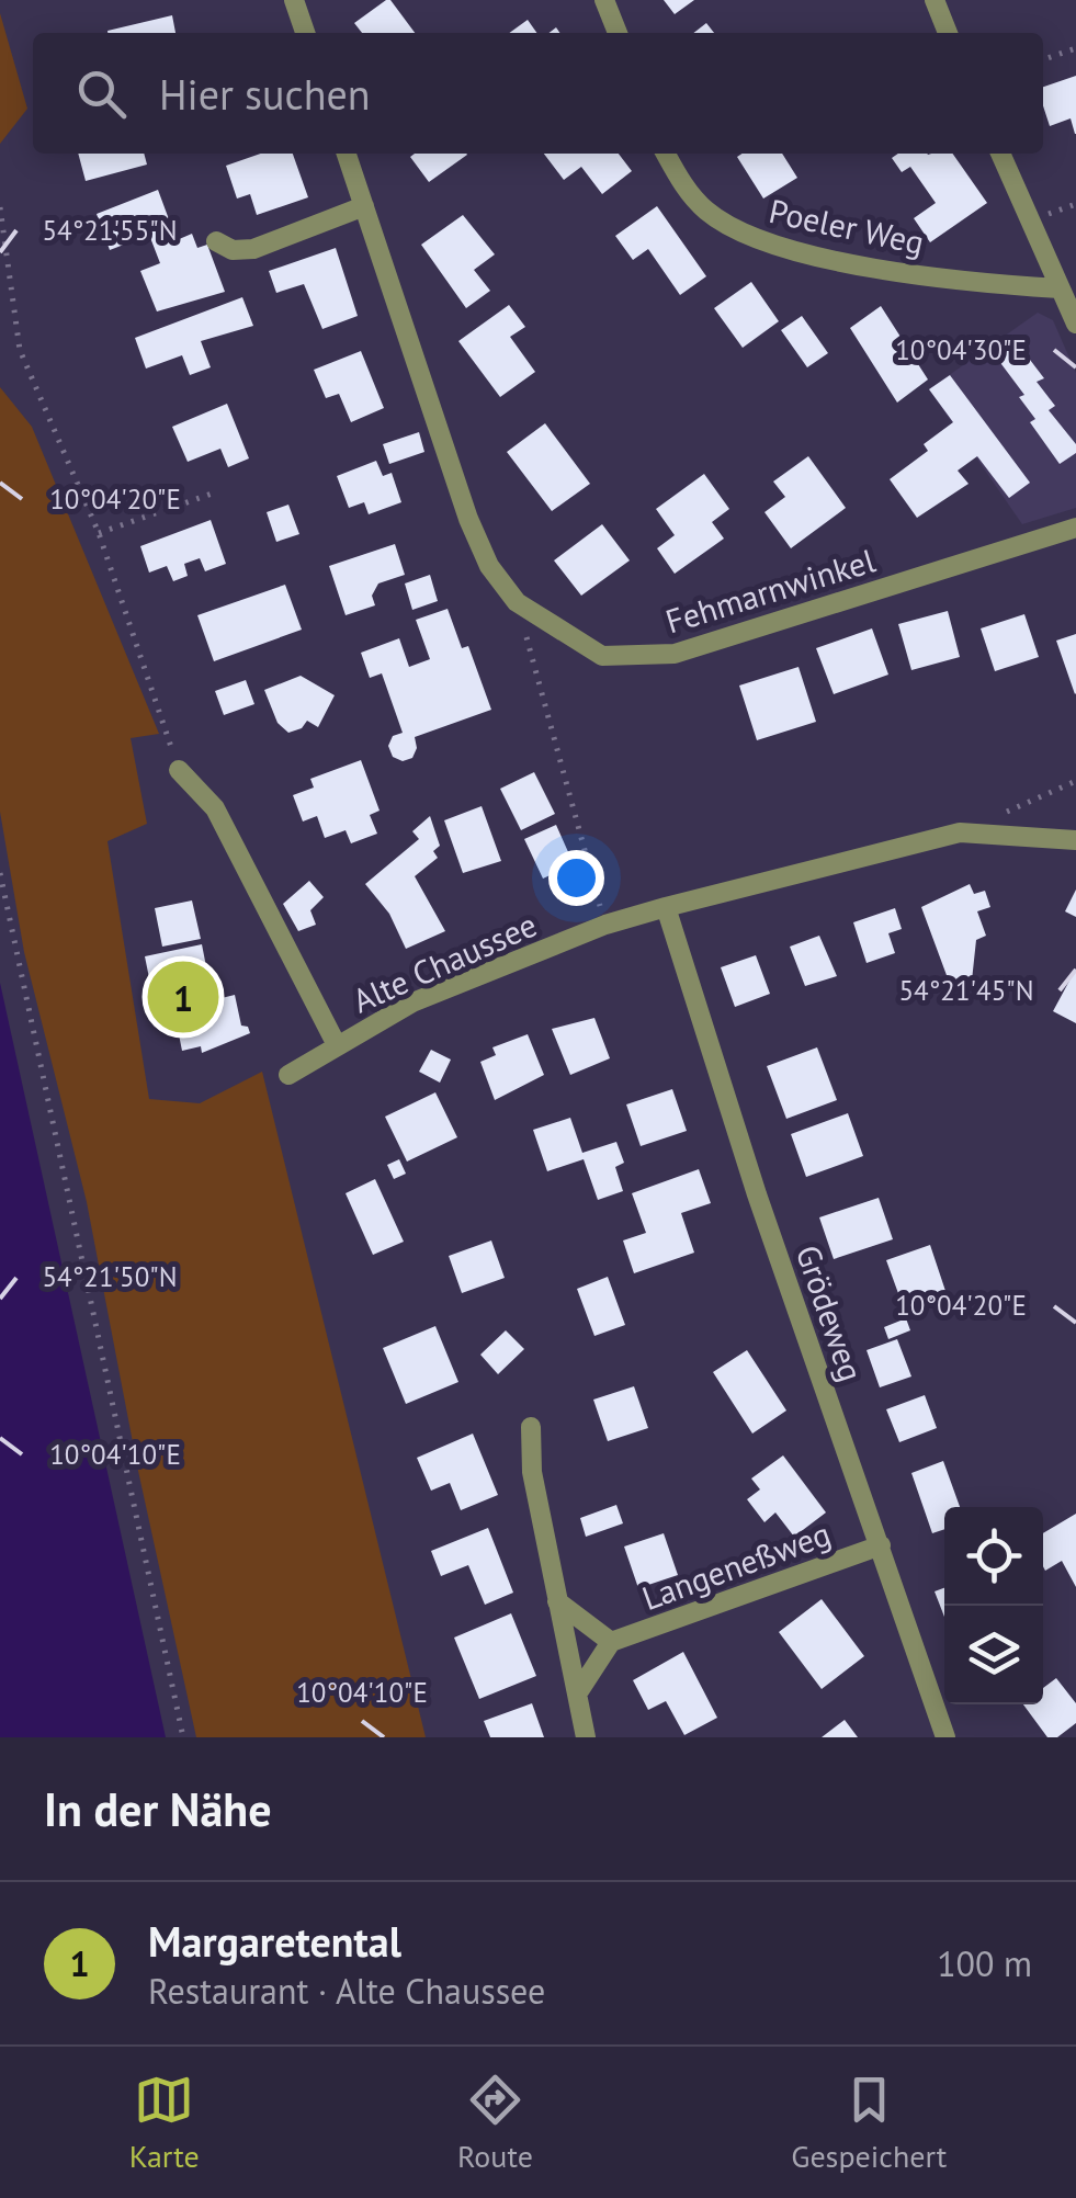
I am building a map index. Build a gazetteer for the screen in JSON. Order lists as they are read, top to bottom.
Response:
{
  "streets": {
    "street": [
      "Poeler Weg",
      "Fehmarnwinkel",
      "Alte Chaussee",
      "Grödeweg",
      "Langeneßweg"
    ]
  },
  "crossings": [
    ["Alte Chaussee", "Grödeweg"],
    ["Grödeweg", "Langeneßweg"]
  ],
  "page": {
    "search": "Hier suchen",
    "pins": "1",
    "heading": "In der Nähe",
    "list": [
      {
        "mark": "1",
        "name": "Margaretental",
        "note": "Restaurant · Alte Chaussee",
        "value": "100 m"
      }
    ],
    "nav": ["Karte", "Route", "Gespeichert"]
  },
  "coordinates": [
    "54°21'55\"N",
    "10°04'30\"E",
    "10°04'20\"E",
    "54°21'45\"N",
    "54°21'50\"N",
    "10°04'10\"E"
  ]
}
